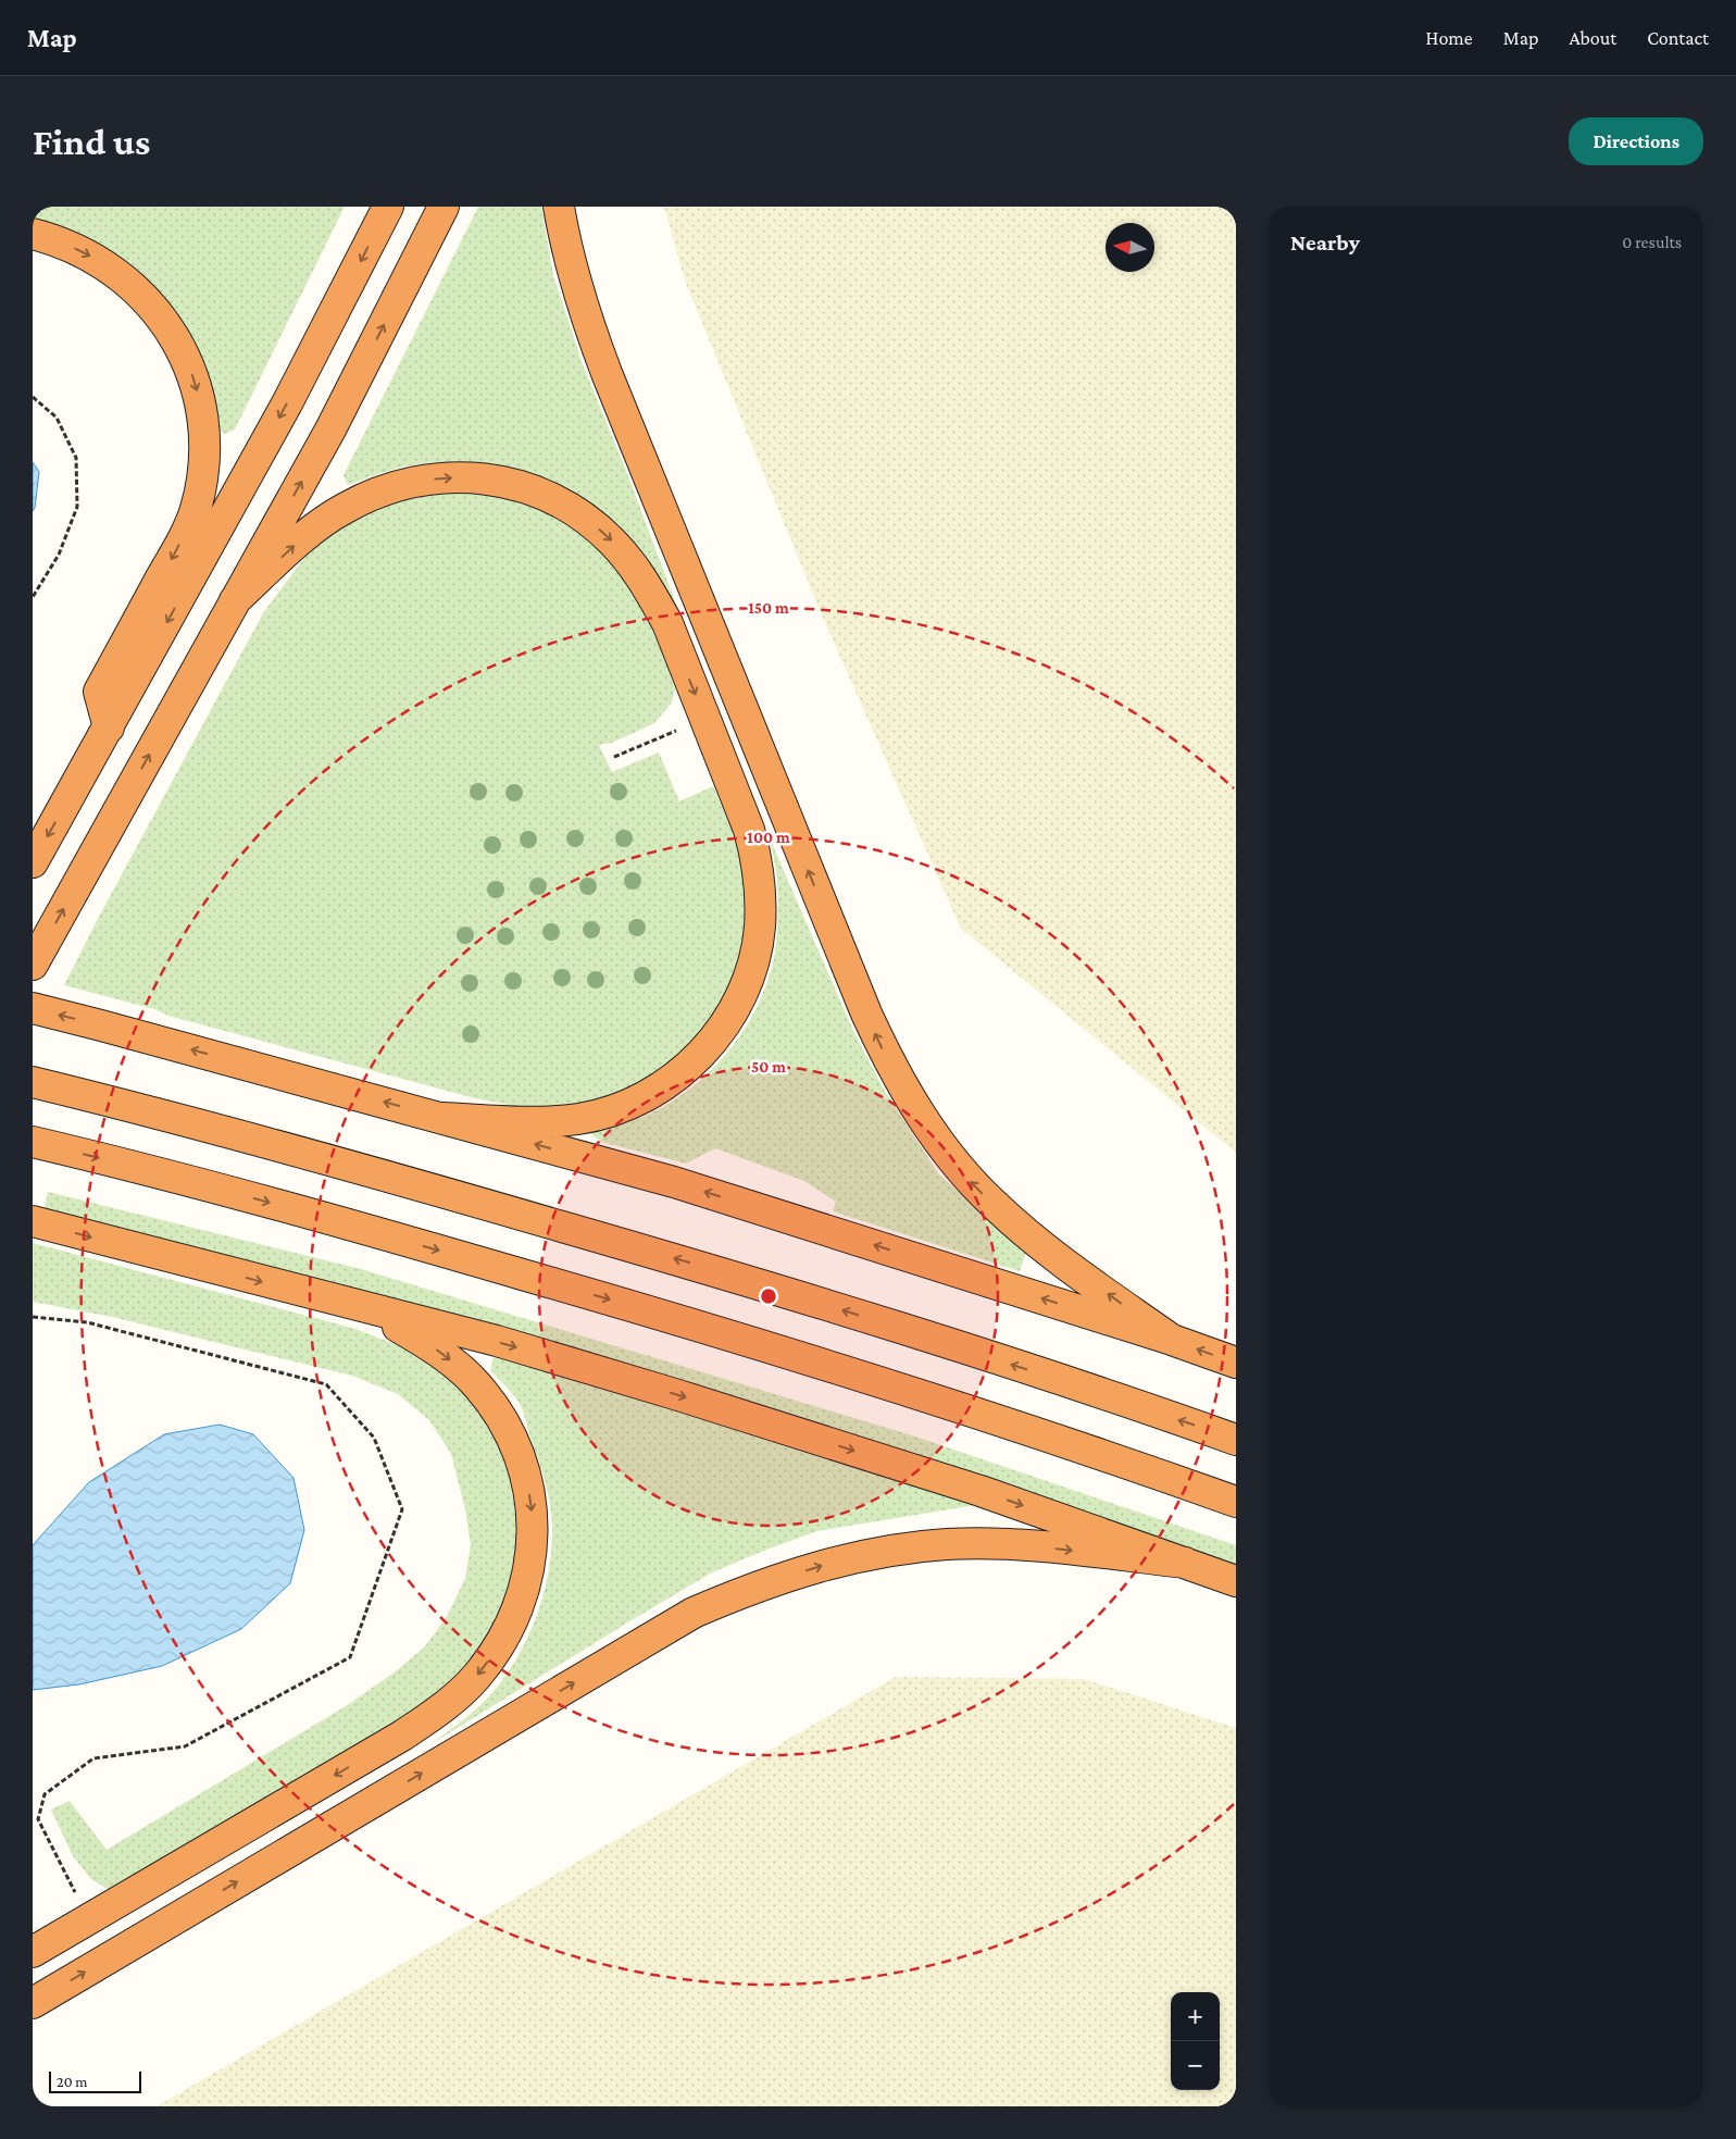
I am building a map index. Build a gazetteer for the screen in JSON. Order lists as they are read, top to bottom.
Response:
{
  "scale_bar": "20 m",
  "north": "left",
  "page": {
    "header": "Map",
    "nav": [
      "Home",
      "Map",
      "About",
      "Contact"
    ],
    "buttons": "Directions",
    "title": "Find us",
    "heading": ["Nearby", "0 results"],
    "map_buttons": ["+", "−"],
    "scale": "20 m"
  },
  "rings": ["150 m", "100 m", "50 m"]
}
